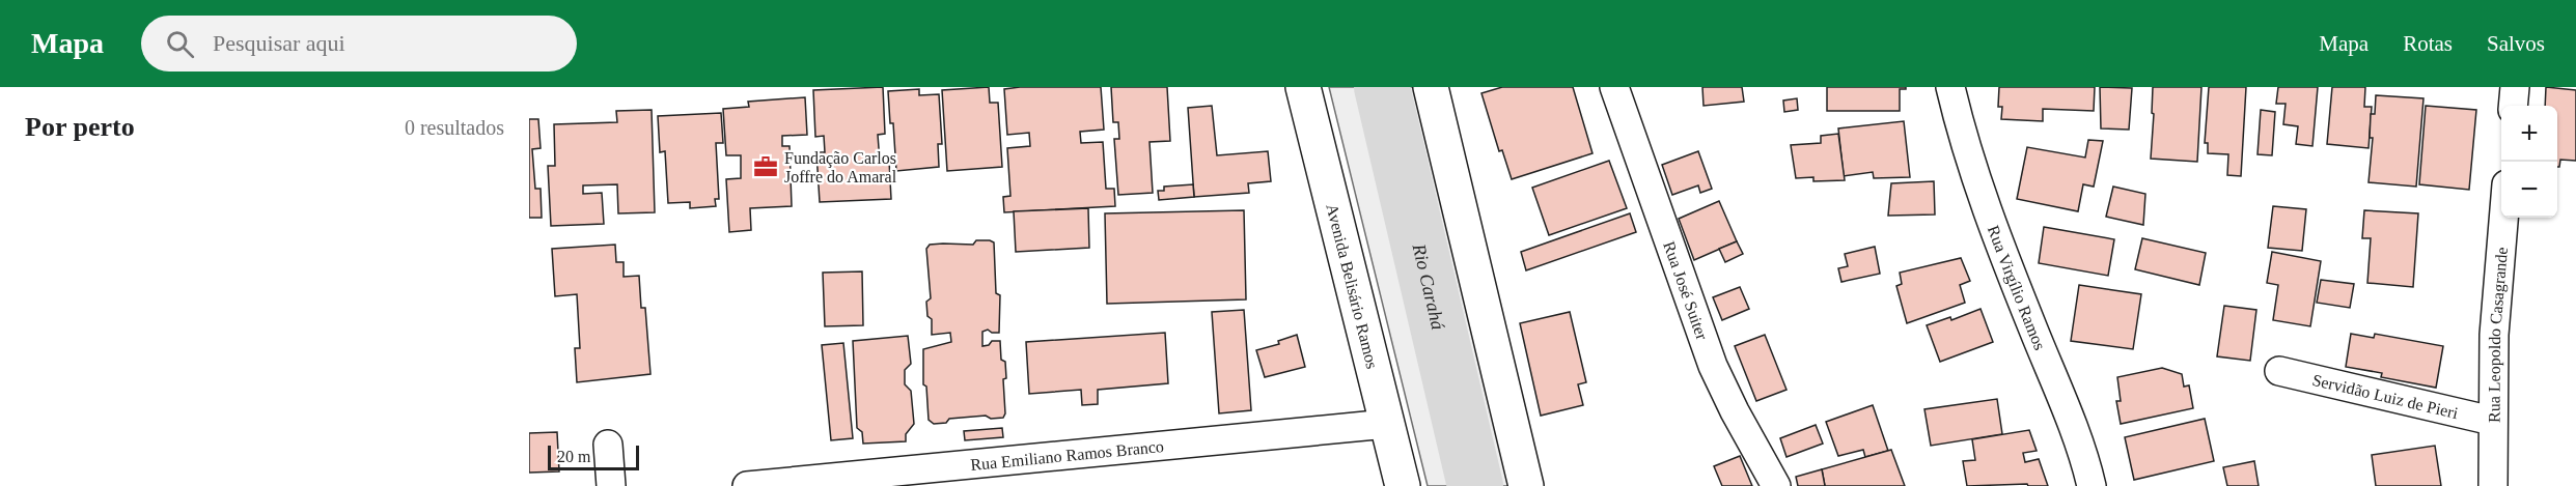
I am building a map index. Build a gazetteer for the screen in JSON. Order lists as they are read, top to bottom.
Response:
{
  "streets": {
    "main road": ["Avenida Belisário Ramos"],
    "street": [
      "Rua Virgílio Ramos",
      "Rua José Suiter",
      "Rua Leopoldo Casagrande",
      "Servidão Luiz de Pieri",
      "Rua Emiliano Ramos Branco"
    ]
  },
  "crossings": [
    ["Avenida Belisário Ramos", "Rua Emiliano Ramos Branco"],
    ["Rua Leopoldo Casagrande", "Servidão Luiz de Pieri"]
  ],
  "water": ["Rio Carahá"],
  "places": {
    "office": ["Fundação Carlos Joffre do Amaral"]
  },
  "scale_bar": "20 m",
  "page": {
    "header": "Mapa",
    "search": "Pesquisar aqui",
    "nav": ["Mapa", "Rotas", "Salvos"],
    "heading": ["Por perto", "0 resultados"],
    "map_buttons": ["+", "−"],
    "scale": "20 m"
  }
}
